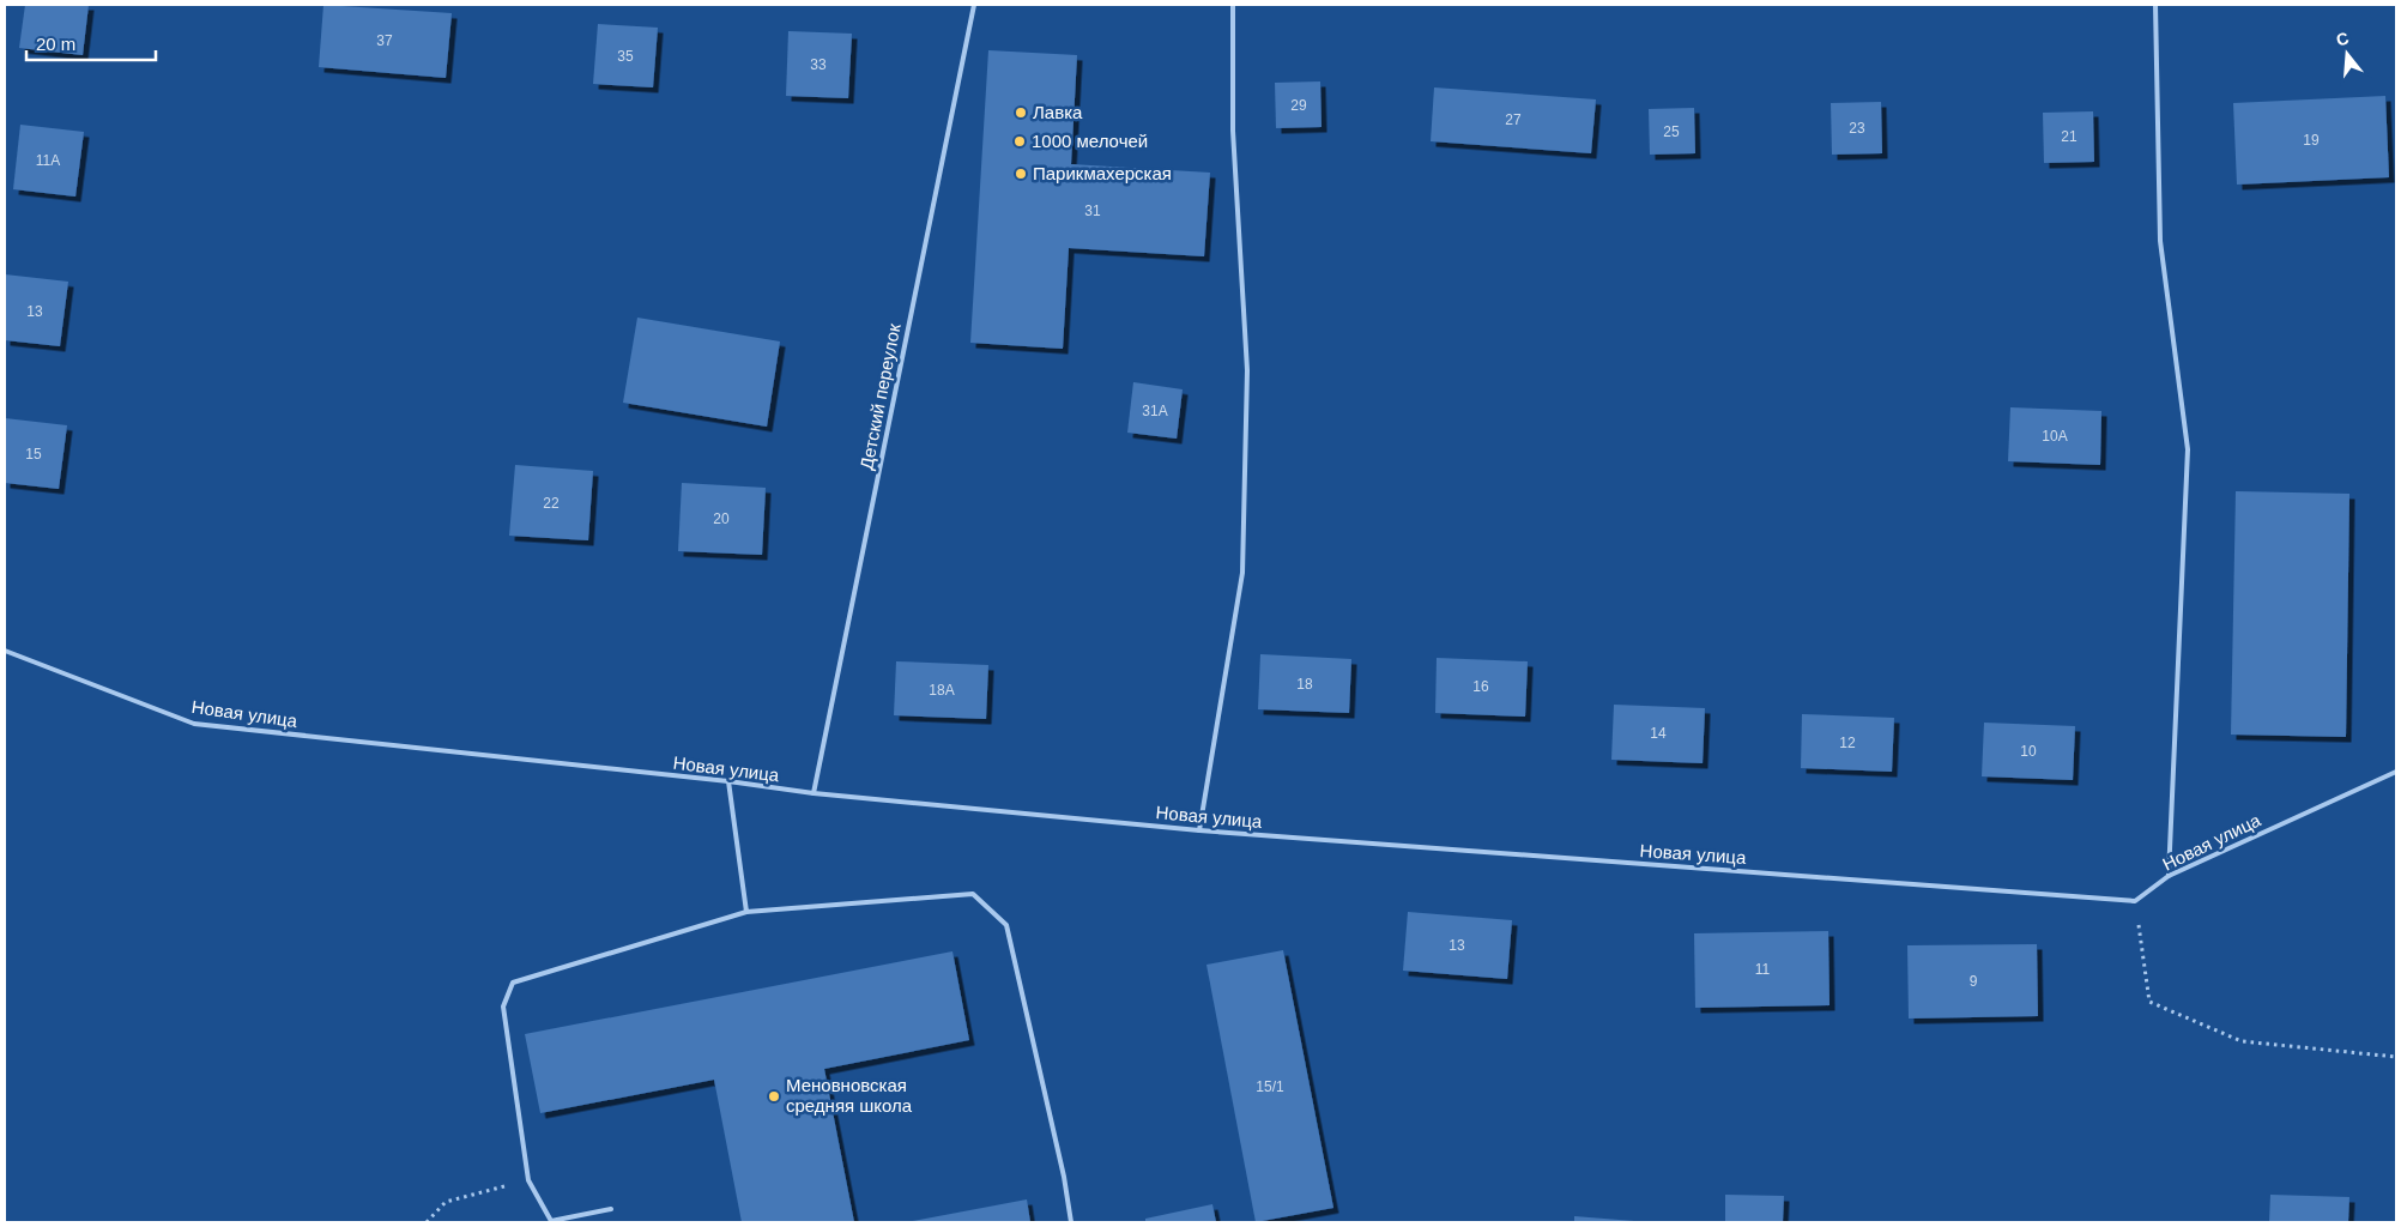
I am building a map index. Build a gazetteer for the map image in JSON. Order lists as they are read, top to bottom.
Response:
{
  "streets": {
    "lane": ["Детский переулок", "Новая улица"]
  },
  "crossings": [
    ["Детский переулок", "Новая улица"]
  ],
  "places": [
    "Лавка",
    "1000 мелочей",
    "Парикмахерская",
    "Меновновская средняя школа"
  ],
  "house_numbers": [
    "37",
    "35",
    "33",
    "29",
    "27",
    "23",
    "25",
    "21",
    "19",
    "11А",
    "31",
    "13",
    "31А",
    "10А",
    "15",
    "22",
    "20",
    "18",
    "16",
    "18А",
    "14",
    "12",
    "10",
    "13",
    "11",
    "9",
    "15/1"
  ],
  "scale_bar": "20 m",
  "north": "top"
}
